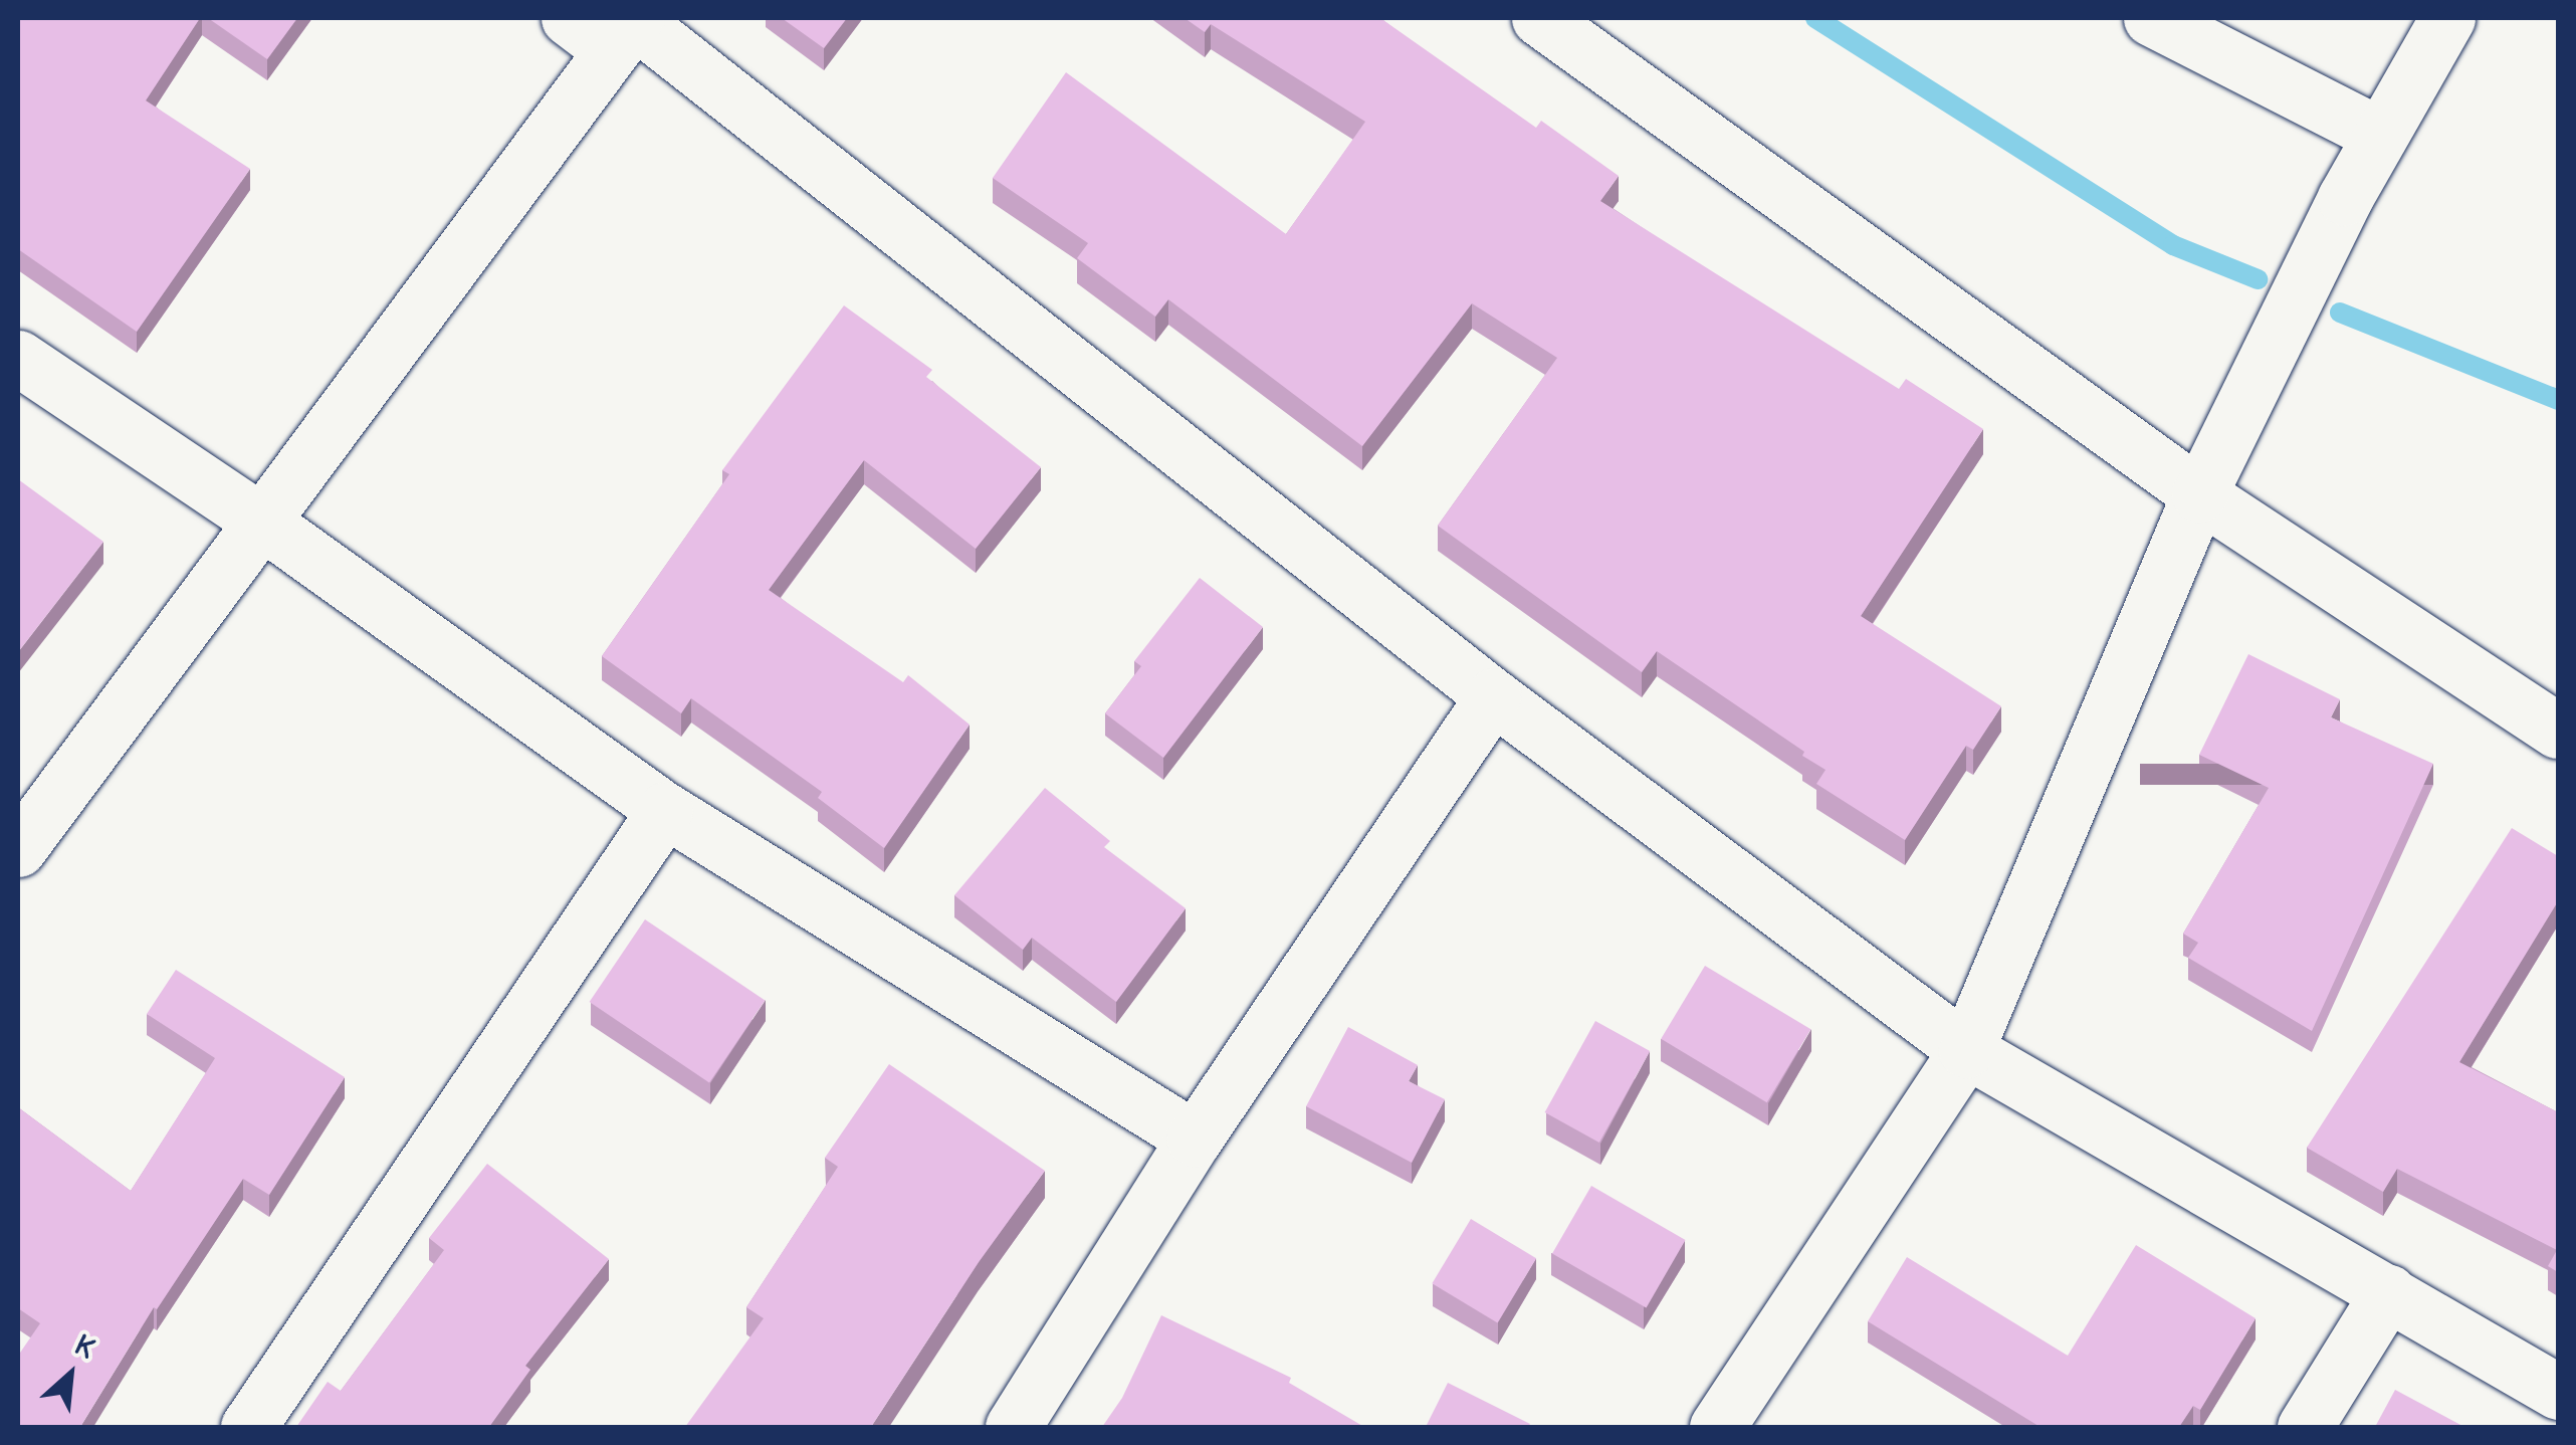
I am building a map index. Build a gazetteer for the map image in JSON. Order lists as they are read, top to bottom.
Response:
{
  "north": "top right"
}
